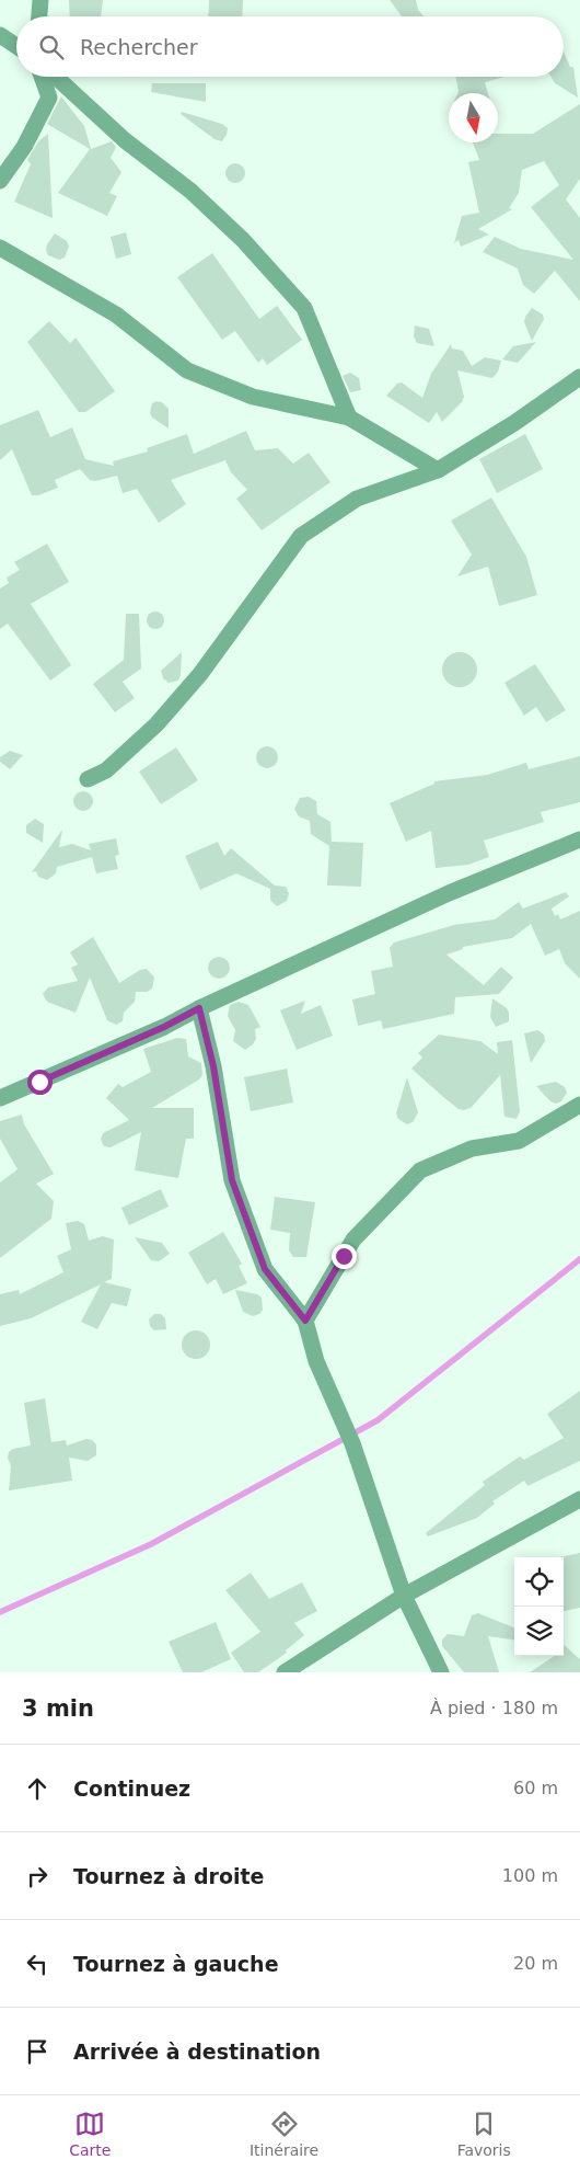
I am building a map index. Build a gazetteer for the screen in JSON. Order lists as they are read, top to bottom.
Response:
{
  "north": "bottom",
  "page": {
    "search": "Rechercher",
    "heading": ["3 min", "À pied · 180 m"],
    "list": [
      ["Continuez", "60 m"],
      ["Tournez à droite", "100 m"],
      ["Tournez à gauche", "20 m"],
      "Arrivée à destination"
    ],
    "nav": ["Carte", "Itinéraire", "Favoris"]
  }
}
